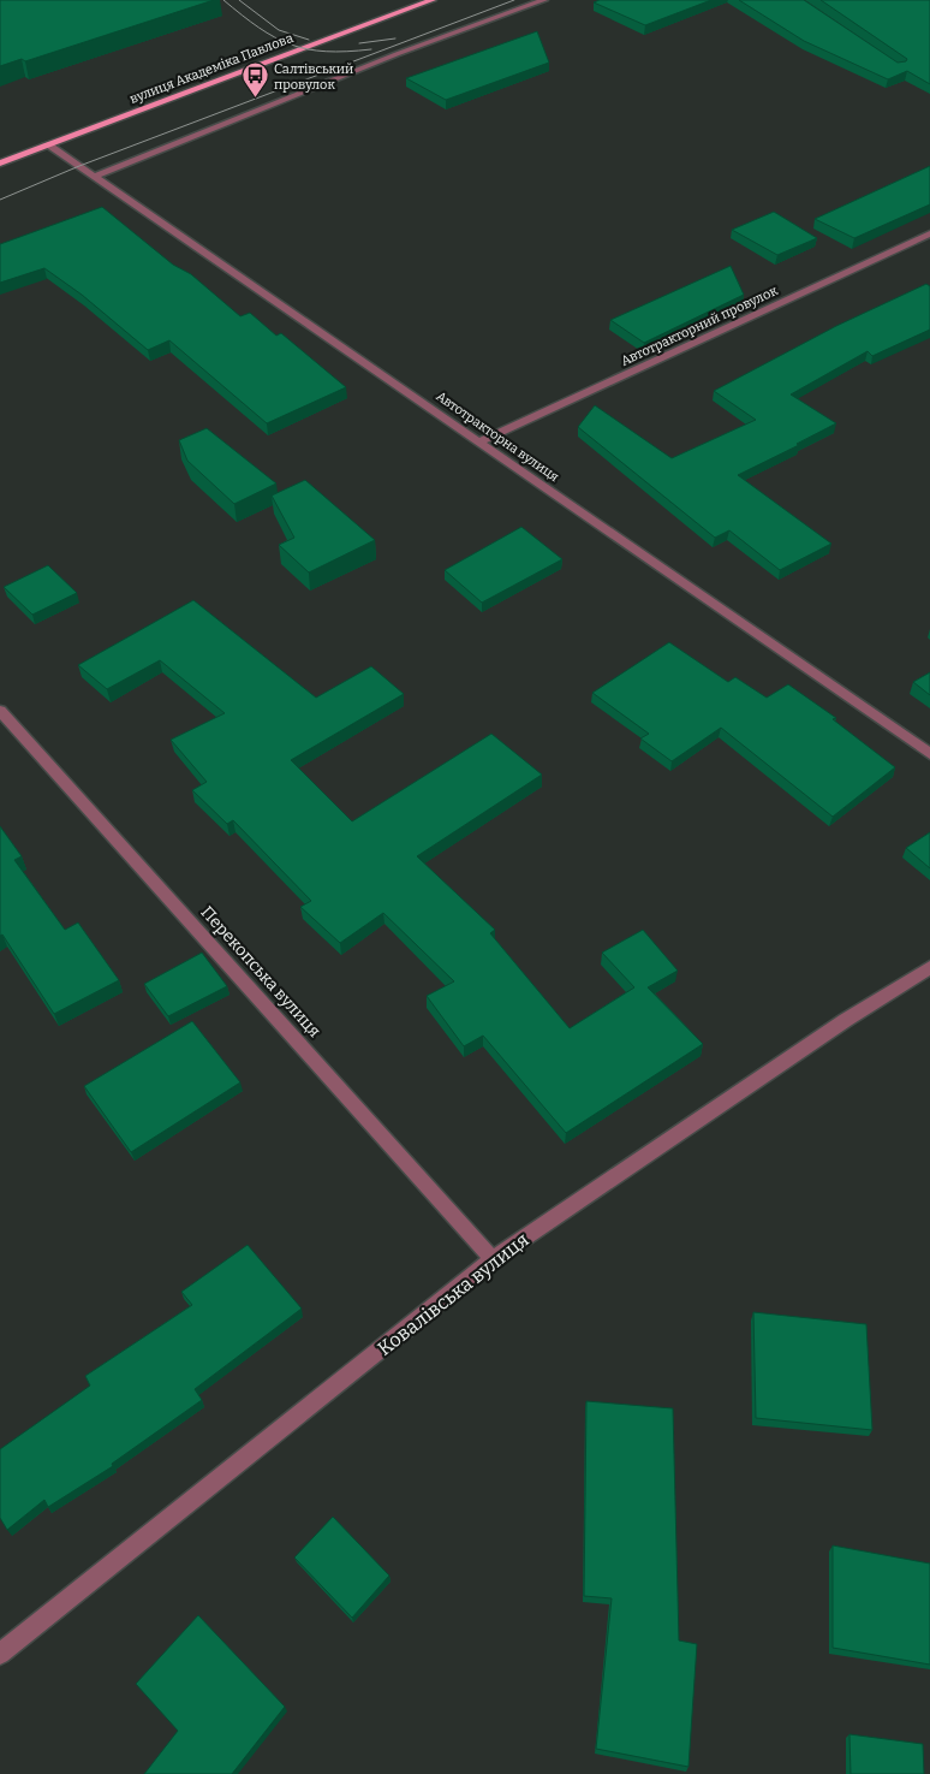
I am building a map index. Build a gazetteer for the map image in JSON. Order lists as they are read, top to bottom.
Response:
{
  "streets": {
    "main road": ["вулиця Академіка Павлова"],
    "street": [
      "Автотракторний провулок",
      "Автотракторна вулиця",
      "Перекопська вулиця",
      "Ковалівська вулиця"
    ]
  },
  "crossings": [
    ["вулиця Академіка Павлова", "Автотракторна вулиця"],
    ["Автотракторний провулок", "Автотракторна вулиця"],
    ["Перекопська вулиця", "Ковалівська вулиця"]
  ],
  "places": {
    "bus stop": ["Салтівський провулок"]
  }
}
